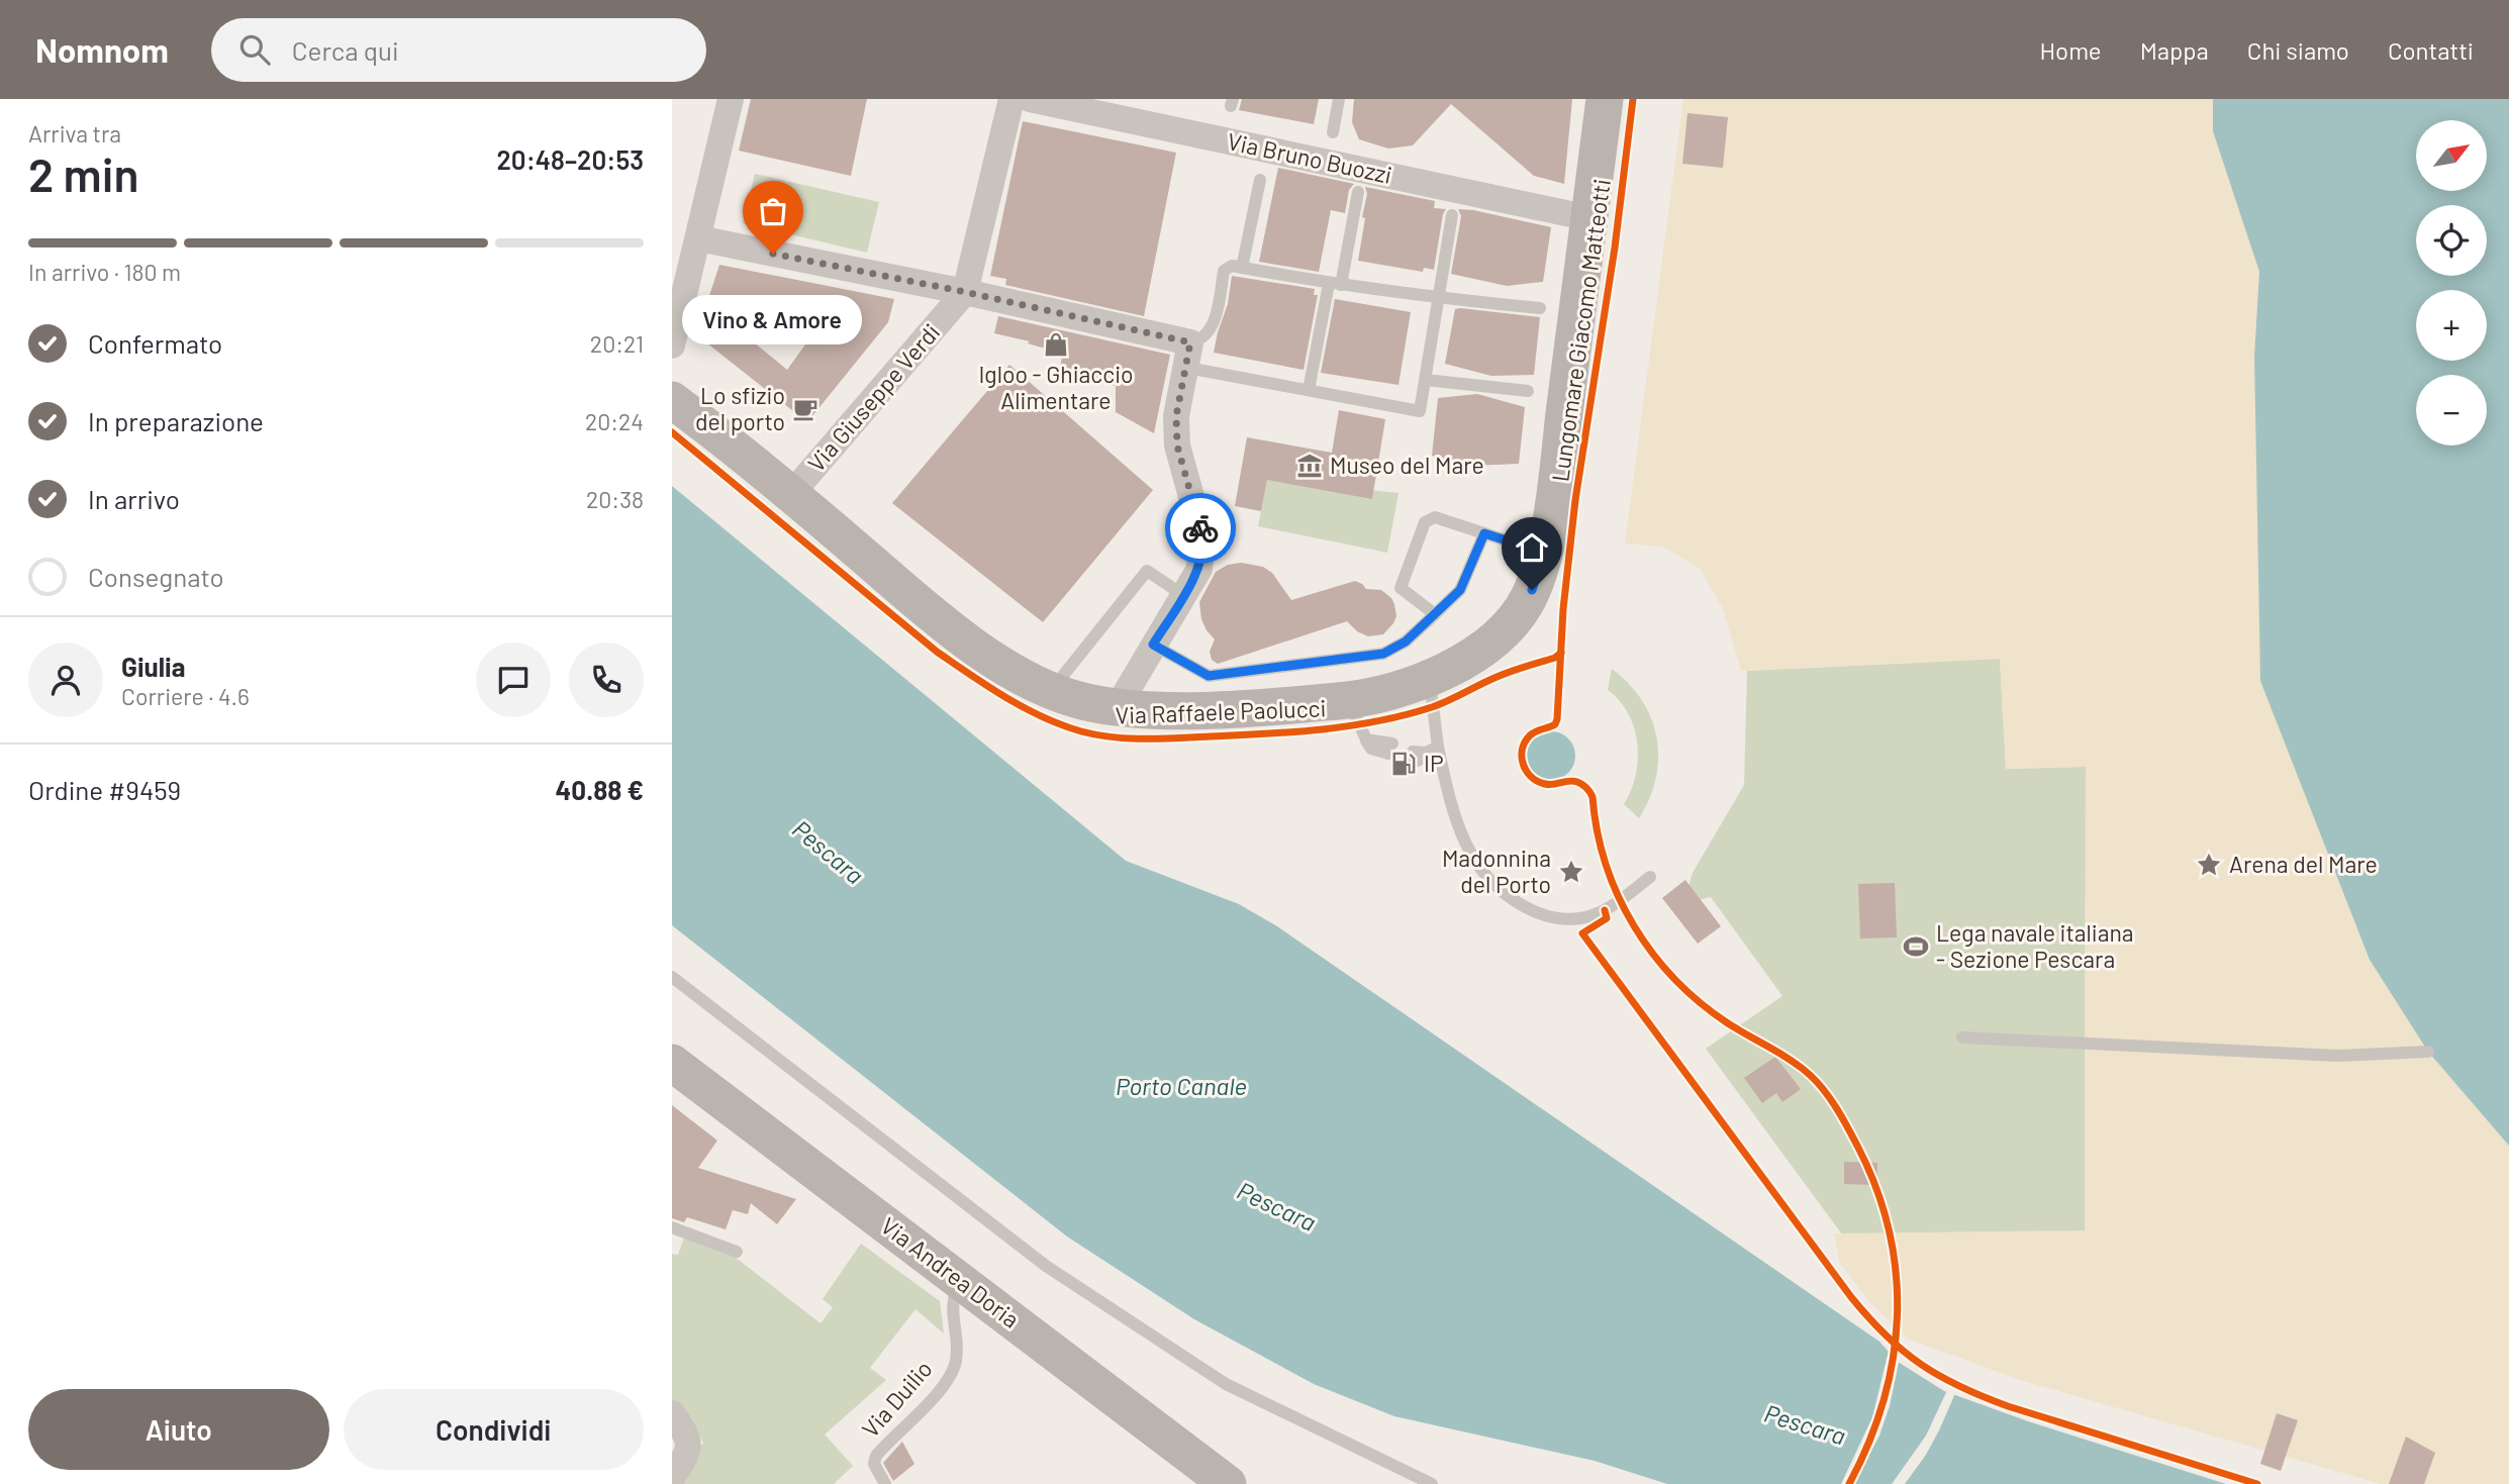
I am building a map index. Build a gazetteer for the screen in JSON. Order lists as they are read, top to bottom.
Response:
{
  "streets": {
    "street": [
      "Via Bruno Buozzi",
      "Lungomare Giacomo Matteotti",
      "Via Giuseppe Verdi",
      "Via Raffaele Paolucci",
      "Via Andrea Doria"
    ],
    "lane": ["Via Duilio"]
  },
  "crossings": [
    ["Via Bruno Buozzi", "Lungomare Giacomo Matteotti"],
    ["Lungomare Giacomo Matteotti", "Via Raffaele Paolucci"],
    ["Via Giuseppe Verdi", "Via Raffaele Paolucci"],
    ["Via Andrea Doria", "Via Duilio"]
  ],
  "water": ["Pescara", "Porto Canale"],
  "places": {
    "other": ["Vino & Amore"],
    "shop": ["Igloo - Ghiaccio Alimentare"],
    "cafe": ["Lo sfizio del porto"],
    "museum": ["Museo del Mare"],
    "fuel station": ["IP"],
    "place": ["Arena del Mare", "Madonnina del Porto"],
    "sports": ["Lega navale italiana - Sezione Pescara"]
  },
  "north": "top right",
  "page": {
    "header": "Nomnom",
    "search": "Cerca qui",
    "nav": [
      "Home",
      "Mappa",
      "Chi siamo",
      "Contatti"
    ],
    "heading": ["2 min", "Arriva tra", "20:48–20:53"],
    "panel": [
      "Giulia",
      "Corriere · 4.6",
      "Ordine #9459",
      "40.88 €"
    ],
    "map_buttons": ["+", "−"],
    "bar": "In arrivo · 180 m",
    "bubble": "Vino & Amore",
    "list": [
      ["Confermato", "20:21"],
      ["In preparazione", "20:24"],
      ["In arrivo", "20:38"],
      "Consegnato"
    ],
    "buttons": ["Aiuto", "Condividi"]
  }
}
